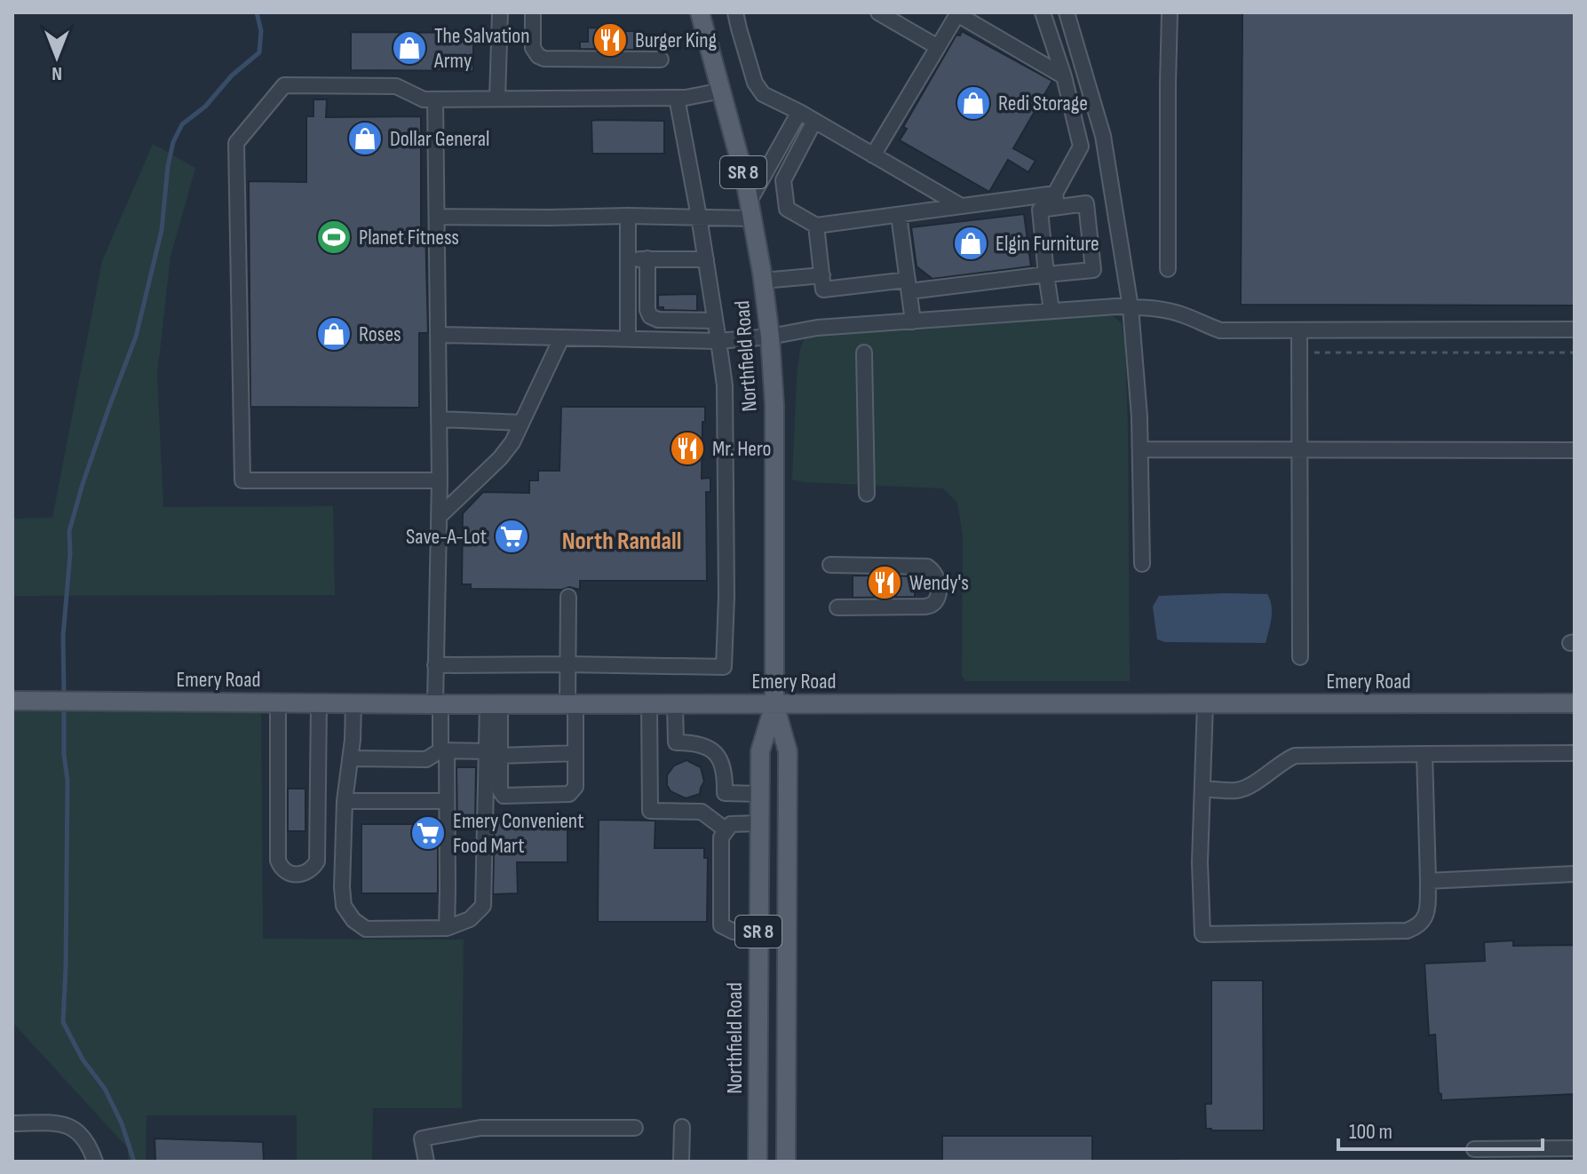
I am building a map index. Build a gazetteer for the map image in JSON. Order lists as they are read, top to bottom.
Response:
{
  "streets": {
    "main road": ["SR 8", "Northfield Road", "Emery Road"]
  },
  "crossings": [
    ["Northfield Road", "Emery Road"]
  ],
  "districts": ["North Randall"],
  "places": {
    "restaurant": ["Burger King", "Mr. Hero", "Wendy's"],
    "shop": [
      "The Salvation Army",
      "Redi Storage",
      "Dollar General",
      "Elgin Furniture",
      "Roses"
    ],
    "sports": ["Planet Fitness"],
    "supermarket": ["Save-A-Lot", "Emery Convenient Food Mart"]
  },
  "scale_bar": "100 m",
  "north": "bottom"
}
